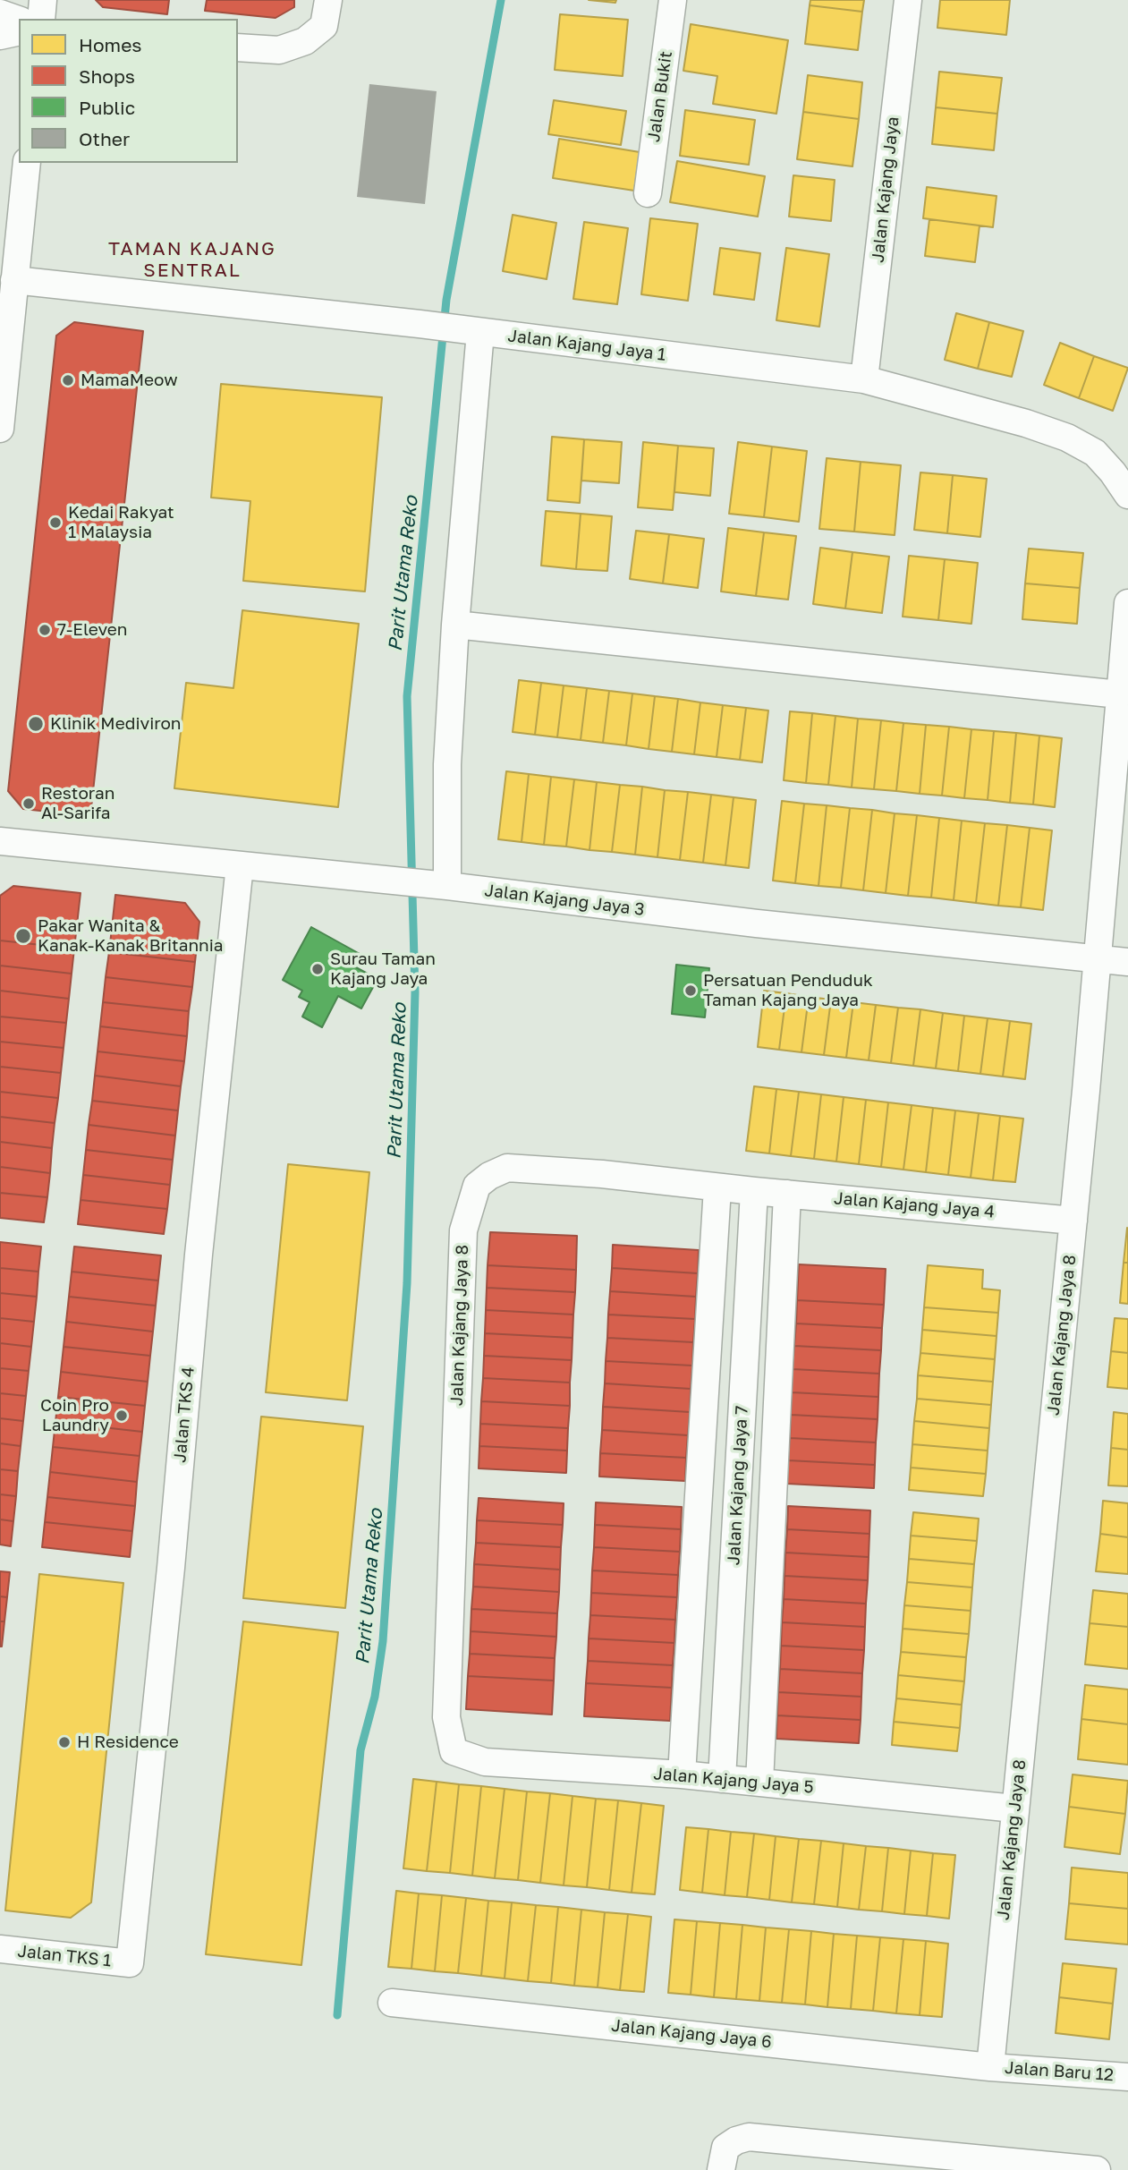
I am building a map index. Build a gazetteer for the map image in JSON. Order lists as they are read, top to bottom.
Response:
{
  "streets": {
    "street": [
      "Jalan Bukit",
      "Jalan Kajang Jaya",
      "Jalan Kajang Jaya 1",
      "Jalan Kajang Jaya 3",
      "Jalan Kajang Jaya 4",
      "Jalan Kajang Jaya 8",
      "Jalan TKS 4",
      "Jalan Kajang Jaya 7",
      "Jalan Kajang Jaya 5",
      "Jalan TKS 1",
      "Jalan Kajang Jaya 6",
      "Jalan Baru 12"
    ]
  },
  "crossings": [
    ["Jalan Kajang Jaya", "Jalan Kajang Jaya 1"],
    ["Jalan Kajang Jaya 3", "Jalan Kajang Jaya 8"],
    ["Jalan Kajang Jaya 3", "Jalan TKS 4"],
    ["Jalan Kajang Jaya 4", "Jalan Kajang Jaya 8"],
    ["Jalan Kajang Jaya 4", "Jalan Kajang Jaya 7"],
    ["Jalan Kajang Jaya 8", "Jalan Kajang Jaya 7"],
    ["Jalan Kajang Jaya 8", "Jalan Kajang Jaya 5"],
    ["Jalan Kajang Jaya 8", "Jalan Kajang Jaya 6"],
    ["Jalan Kajang Jaya 8", "Jalan Baru 12"],
    ["Jalan TKS 4", "Jalan TKS 1"],
    ["Jalan Kajang Jaya 7", "Jalan Kajang Jaya 5"],
    ["Jalan Kajang Jaya 6", "Jalan Baru 12"]
  ],
  "districts": ["TAMAN KAJANG SENTRAL"],
  "water": ["Parit Utama Reko"],
  "places": [
    "MamaMeow",
    "Kedai Rakyat 1 Malaysia",
    "7-Eleven",
    "Klinik Mediviron",
    "Restoran Al-Sarifa",
    "Pakar Wanita & Kanak-Kanak Britannia",
    "Surau Taman Kajang Jaya",
    "Persatuan Penduduk Taman Kajang Jaya",
    "Coin Pro Laundry",
    "H Residence"
  ],
  "legend": [
    "Homes",
    "Shops",
    "Public",
    "Other"
  ]
}
